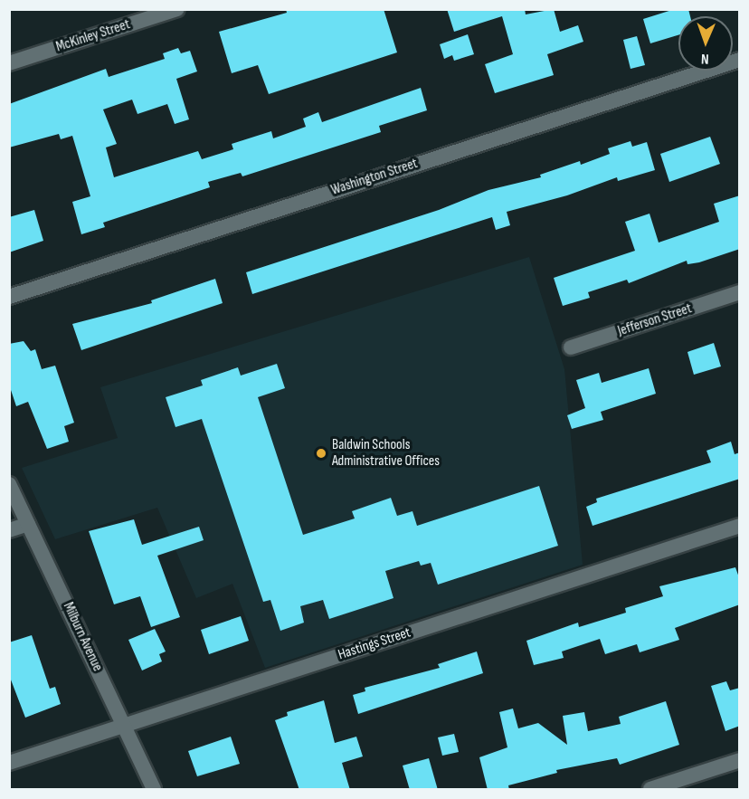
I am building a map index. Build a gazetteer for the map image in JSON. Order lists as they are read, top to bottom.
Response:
{
  "streets": {
    "street": [
      "McKinley Street",
      "Washington Street",
      "Jefferson Street",
      "Milburn Avenue",
      "Hastings Street"
    ]
  },
  "crossings": [
    ["Milburn Avenue", "Hastings Street"]
  ],
  "places": ["Baldwin Schools Administrative Offices"],
  "north": "bottom"
}
